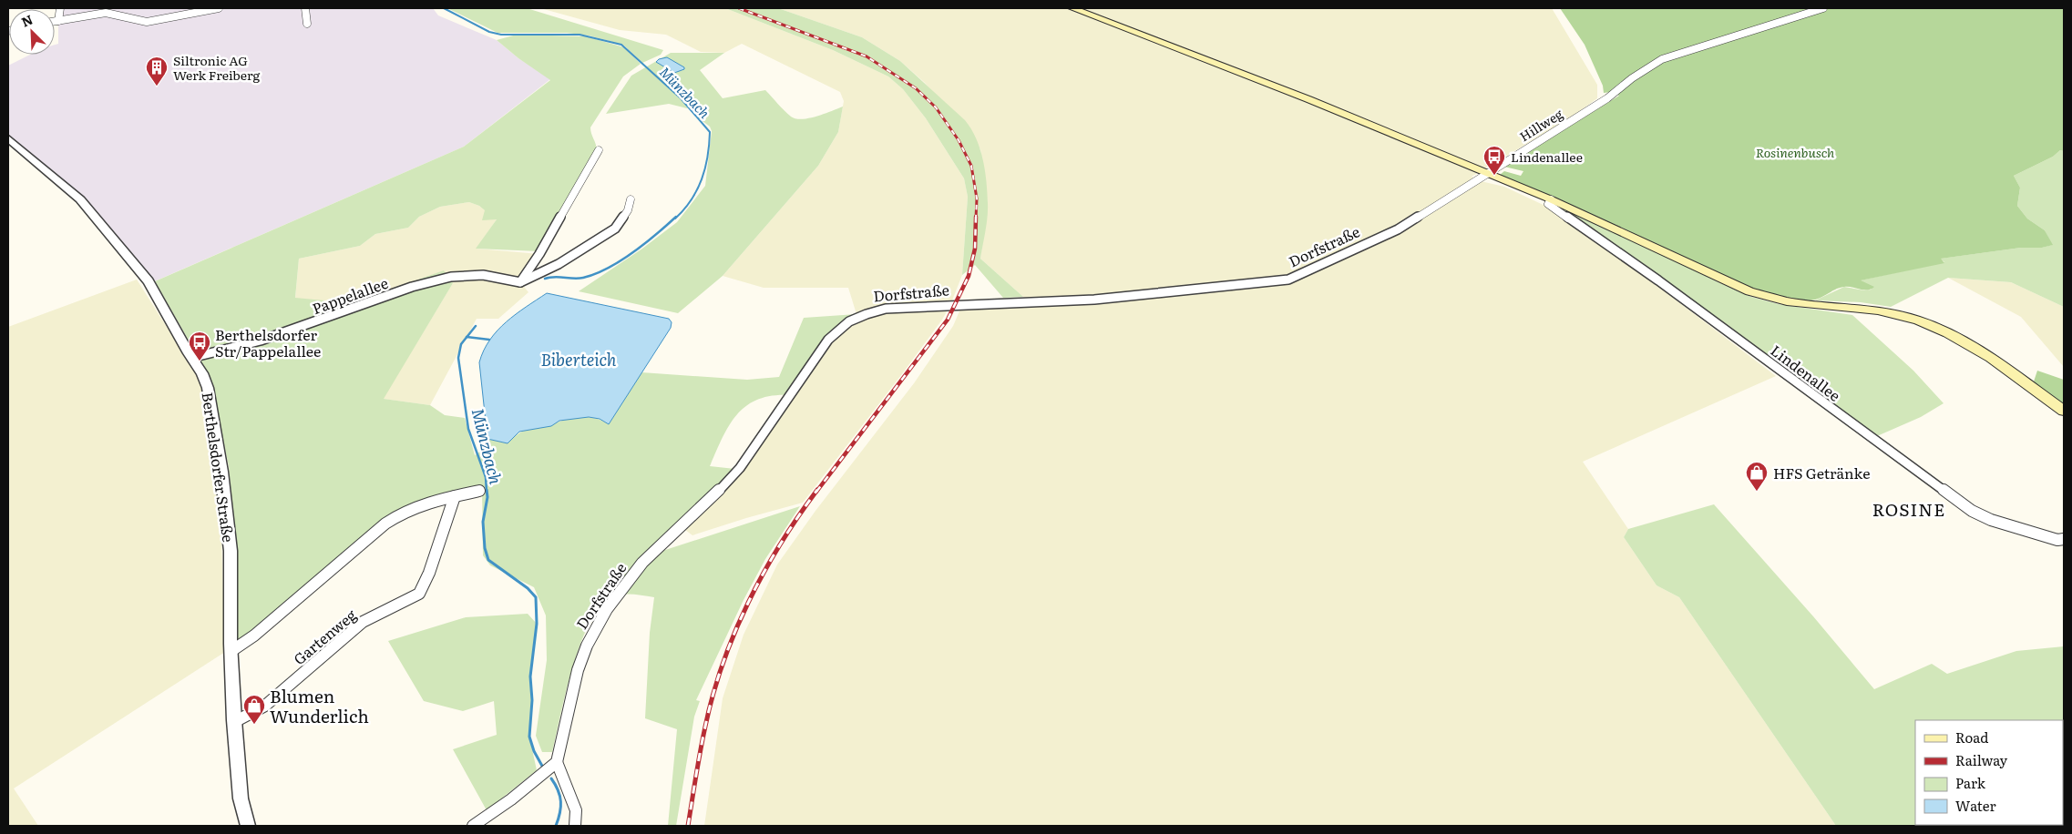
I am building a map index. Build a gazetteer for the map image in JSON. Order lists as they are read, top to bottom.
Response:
{
  "streets": {
    "street": [
      "Hillweg",
      "Dorfstraße",
      "Pappelallee",
      "Lindenallee",
      "Berthelsdorfer Straße",
      "Gartenweg"
    ]
  },
  "crossings": [
    ["Hillweg", "Dorfstraße"],
    ["Pappelallee", "Berthelsdorfer Straße"],
    ["Berthelsdorfer Straße", "Gartenweg"]
  ],
  "districts": ["ROSINE"],
  "water": ["Münzbach", "Biberteich"],
  "parks": ["Rosinenbusch"],
  "places": {
    "building": ["Siltronic AG Werk Freiberg"],
    "bus stop": ["Lindenallee", "Berthelsdorfer Str/Pappelallee"],
    "shop": ["HFS Getränke", "Blumen Wunderlich"]
  },
  "legend": [
    "Road",
    "Railway",
    "Park",
    "Water"
  ],
  "north": "top left"
}
